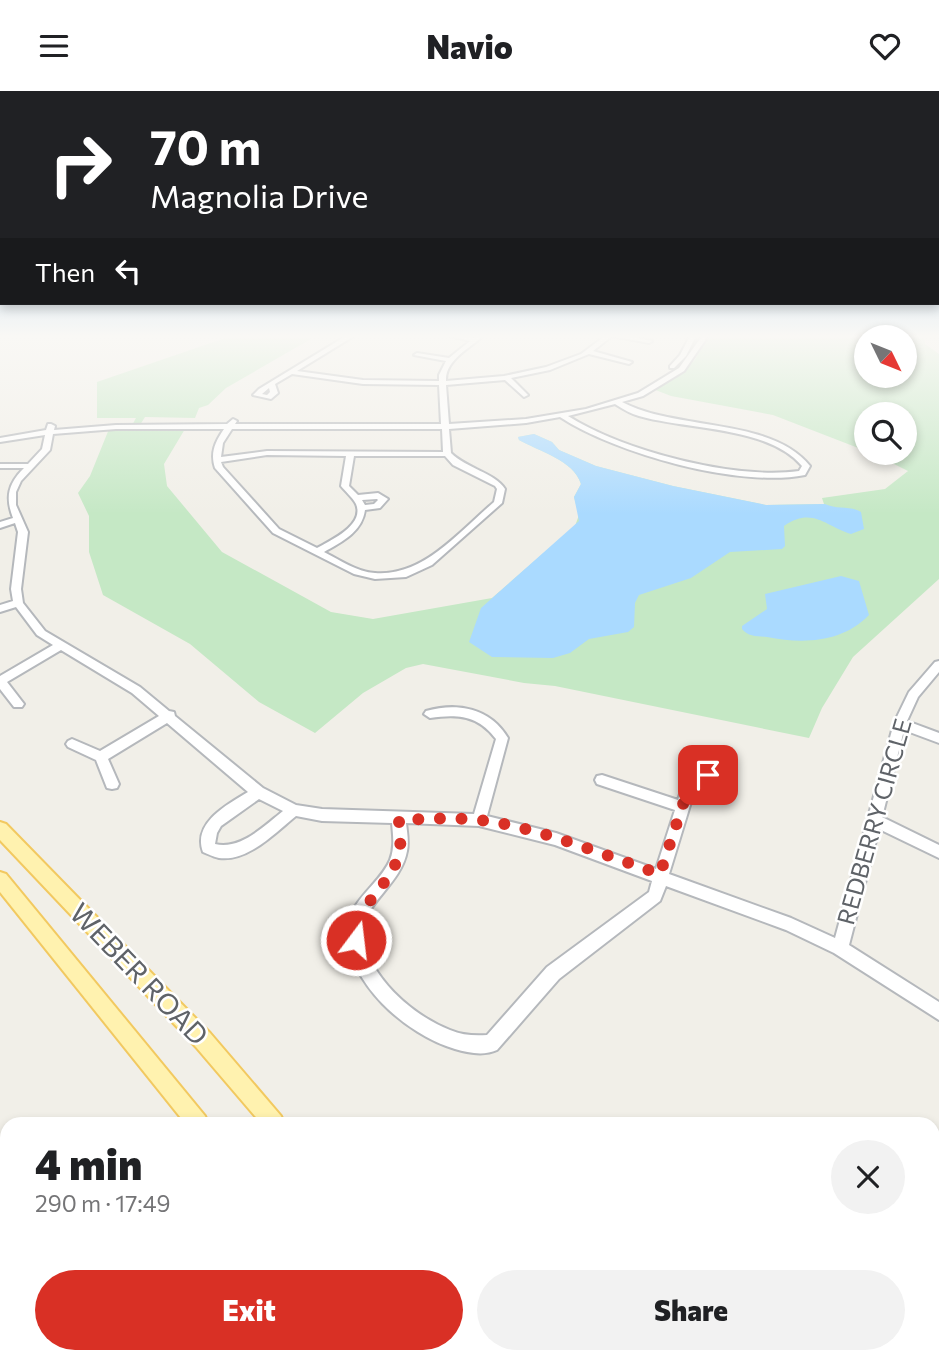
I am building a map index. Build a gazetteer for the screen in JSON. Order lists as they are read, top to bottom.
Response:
{
  "streets": {
    "main road": ["WEBER ROAD"],
    "street": ["REDBERRY CIRCLE"]
  },
  "north": "bottom right",
  "page": {
    "header": "Navio",
    "turn": ["70 m", "Magnolia Drive"],
    "then": "Then",
    "heading": ["4 min", "290 m · 17:49"],
    "buttons": ["Exit", "Share"]
  }
}
